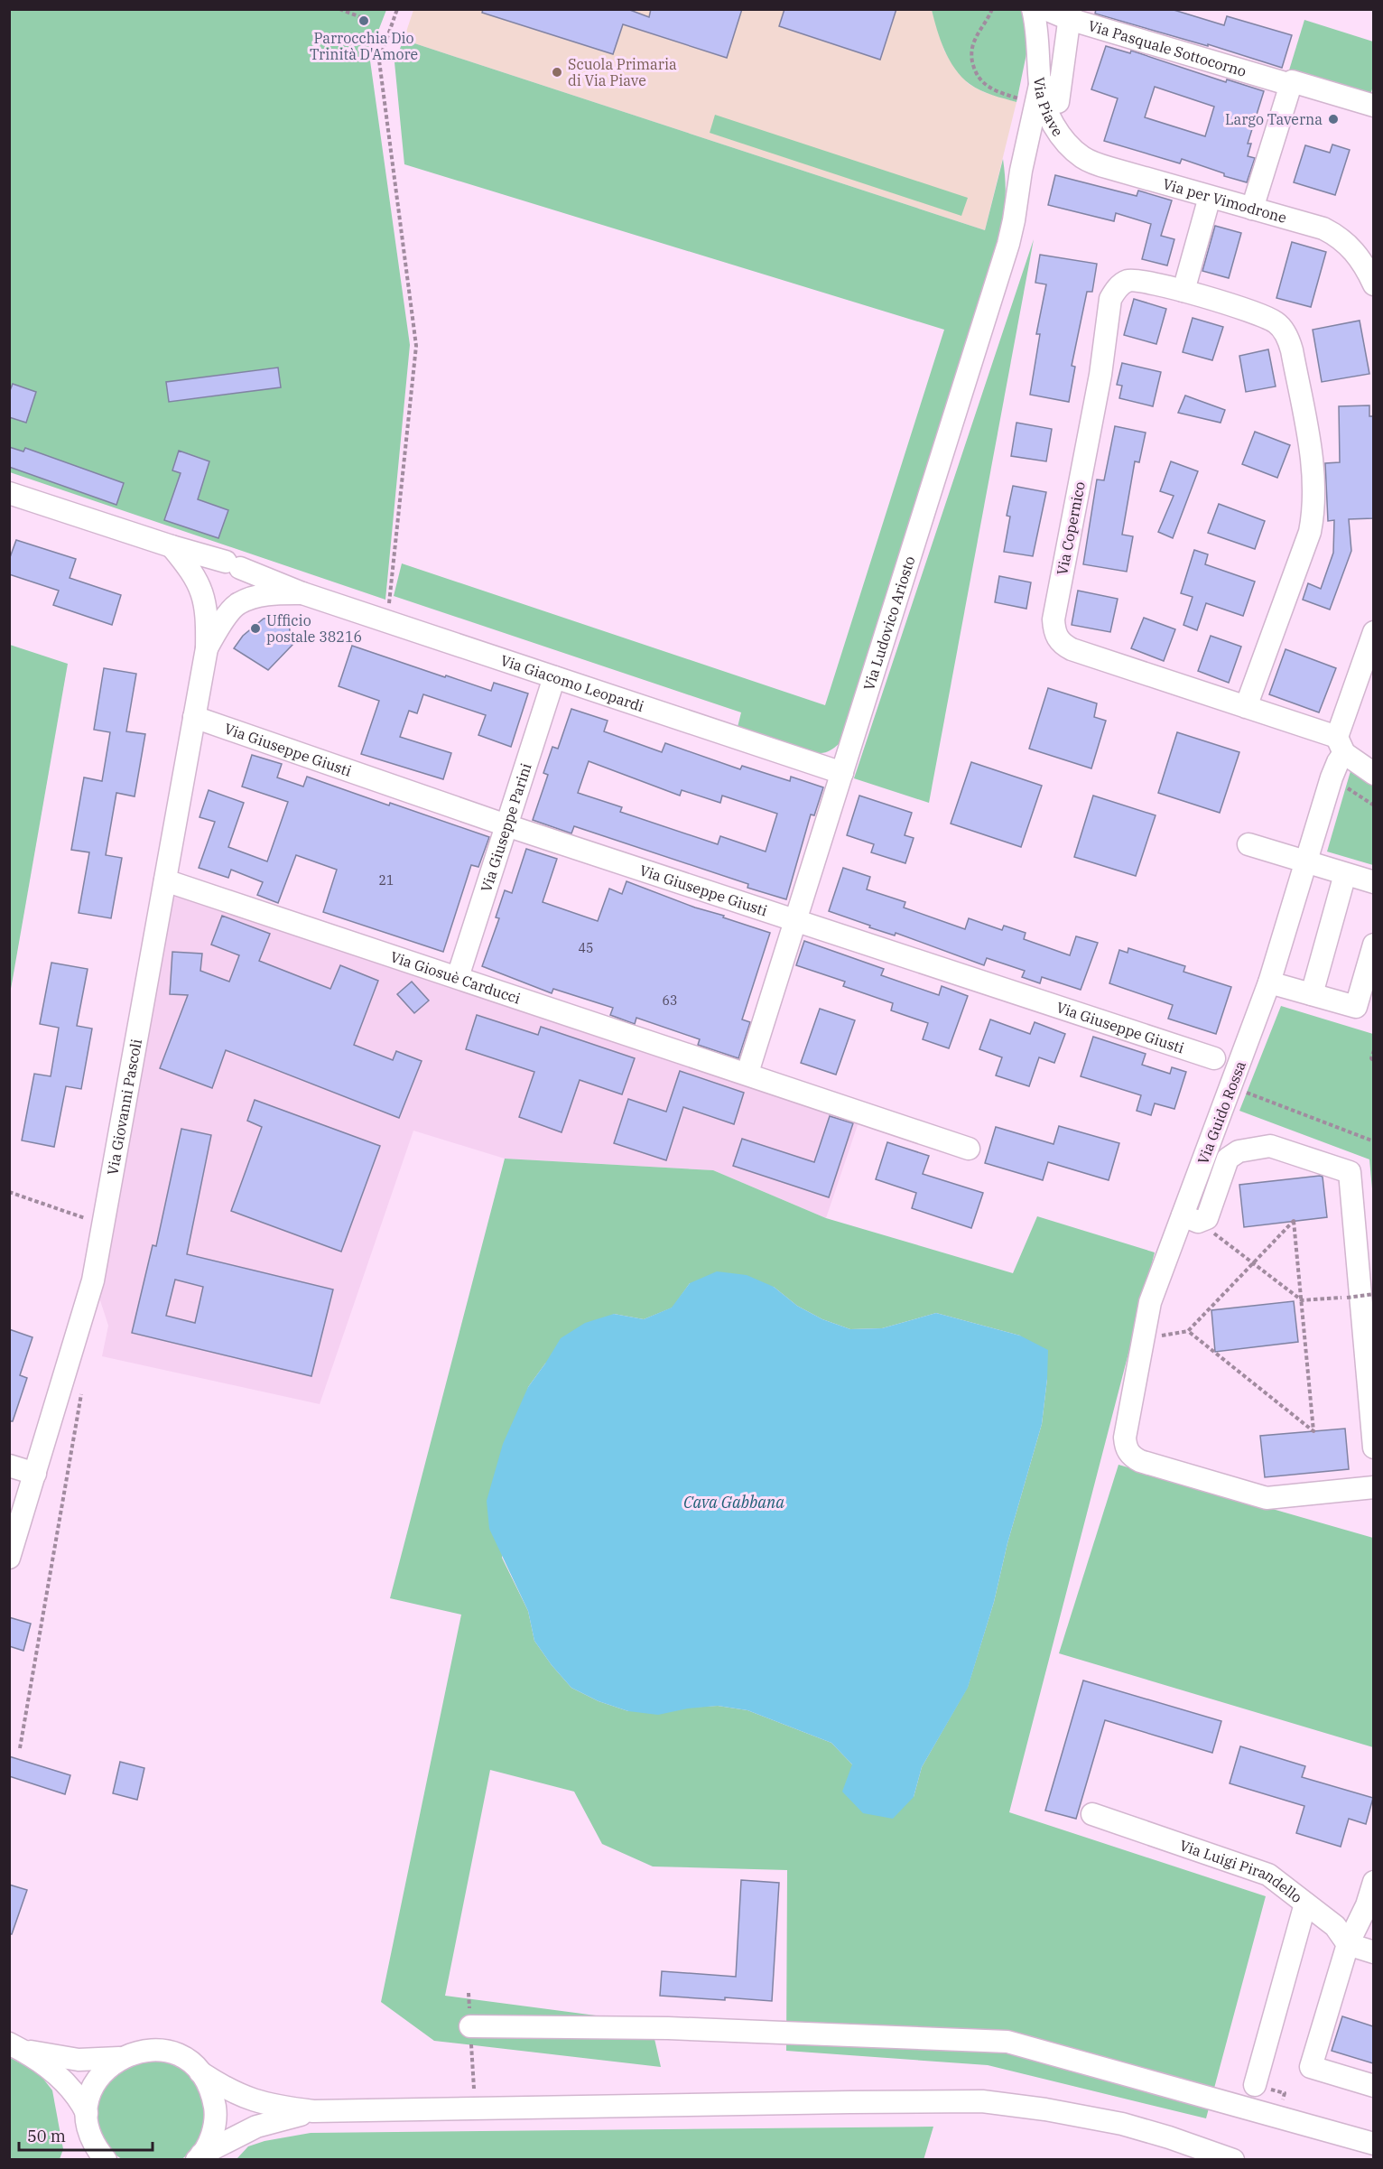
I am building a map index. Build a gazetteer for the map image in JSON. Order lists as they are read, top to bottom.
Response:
{
  "streets": {
    "street": [
      "Via Pasquale Sottocorno",
      "Via Piave",
      "Via per Vimodrone",
      "Via Copernico",
      "Via Ludovico Ariosto",
      "Via Giacomo Leopardi",
      "Via Giuseppe Giusti",
      "Via Giuseppe Parini",
      "Via Giosuè Carducci",
      "Via Giovanni Pascoli",
      "Via Guido Rossa",
      "Via Luigi Pirandello"
    ]
  },
  "crossings": [
    ["Via Pasquale Sottocorno", "Via Piave"],
    ["Via Piave", "Via per Vimodrone"],
    ["Via Piave", "Via Ludovico Ariosto"],
    ["Via per Vimodrone", "Via Ludovico Ariosto"],
    ["Via Copernico", "Via Guido Rossa"],
    ["Via Ludovico Ariosto", "Via Giacomo Leopardi"],
    ["Via Ludovico Ariosto", "Via Giuseppe Giusti"],
    ["Via Ludovico Ariosto", "Via Giosuè Carducci"],
    ["Via Giacomo Leopardi", "Via Giuseppe Parini"],
    ["Via Giacomo Leopardi", "Via Giovanni Pascoli"],
    ["Via Giuseppe Giusti", "Via Giuseppe Parini"],
    ["Via Giuseppe Giusti", "Via Giovanni Pascoli"],
    ["Via Giuseppe Parini", "Via Giosuè Carducci"],
    ["Via Giosuè Carducci", "Via Giovanni Pascoli"]
  ],
  "water": ["Cava Gabbana"],
  "places": [
    "Parrocchia Dio Trinità D'Amore",
    "Scuola Primaria di Via Piave",
    "Largo Taverna",
    "Ufficio postale 38216"
  ],
  "house_numbers": ["21", "45", "63"],
  "scale_bar": "50 m"
}
